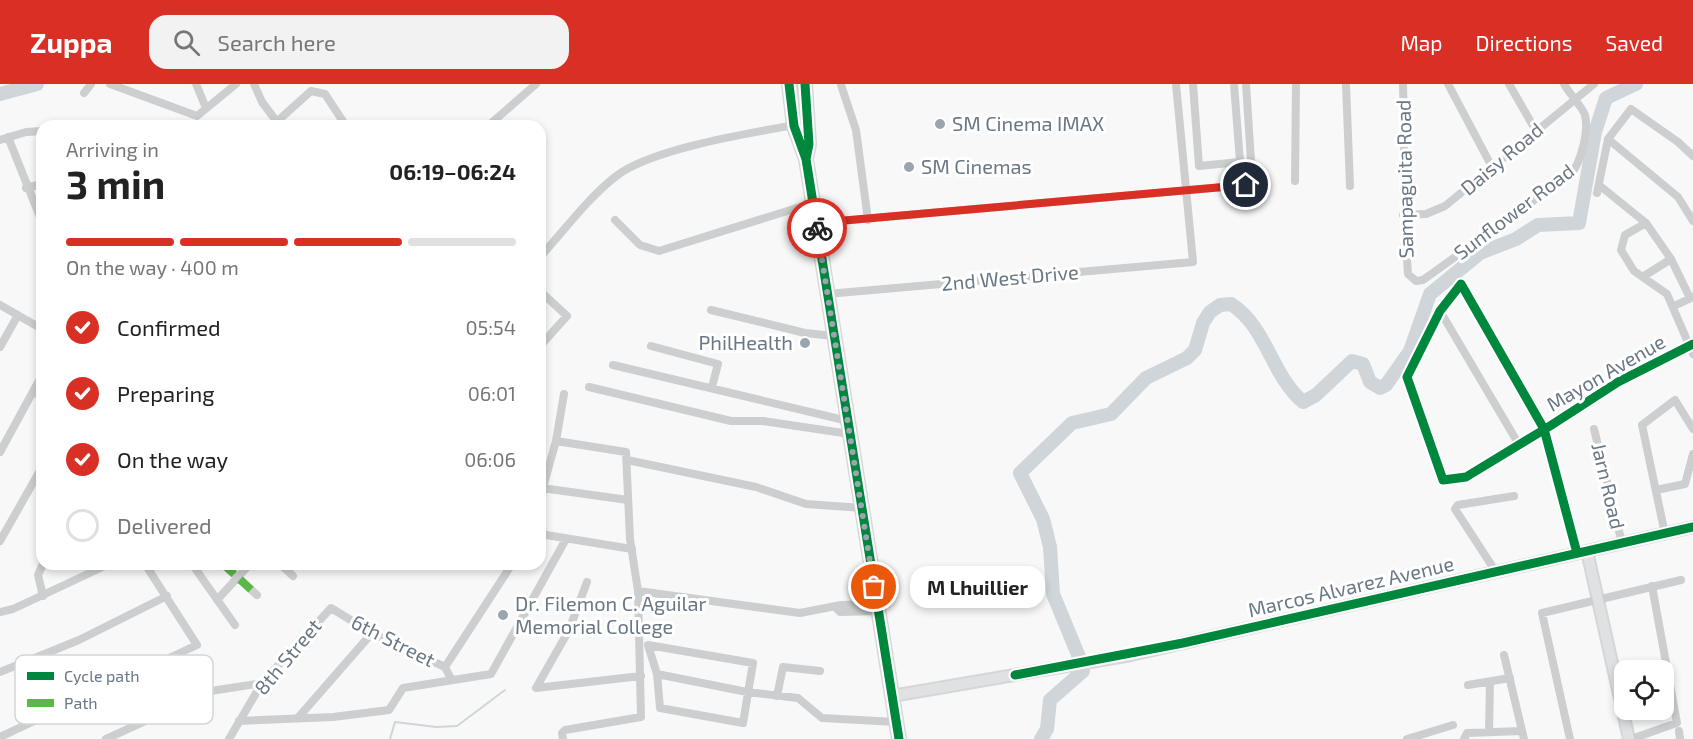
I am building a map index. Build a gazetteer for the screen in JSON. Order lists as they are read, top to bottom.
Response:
{
  "streets": {
    "main road": ["Marcos Alvarez Avenue"],
    "street": [
      "Daisy Road",
      "Sampaguita Road",
      "Sunflower Road",
      "2nd West Drive",
      "Mayon Avenue",
      "Jarn Road",
      "6th Street",
      "8th Street"
    ]
  },
  "crossings": [
    ["Daisy Road", "Sampaguita Road"],
    ["Daisy Road", "Sunflower Road"],
    ["Sampaguita Road", "Sunflower Road"],
    ["Jarn Road", "Marcos Alvarez Avenue"],
    ["6th Street", "8th Street"]
  ],
  "places": [
    "SM Cinema IMAX",
    "SM Cinemas",
    "PhilHealth",
    "M Lhuillier",
    "Dr. Filemon C. Aguilar Memorial College"
  ],
  "legend": ["Cycle path", "Path"],
  "page": {
    "header": "Zuppa",
    "search": "Search here",
    "nav": ["Map", "Directions", "Saved"],
    "heading": ["3 min", "Arriving in", "06:19–06:24"],
    "bar": "On the way · 400 m",
    "list": [
      ["Confirmed", "05:54"],
      ["Preparing", "06:01"],
      ["On the way", "06:06"],
      "Delivered"
    ],
    "bubble": "M Lhuillier"
  }
}
